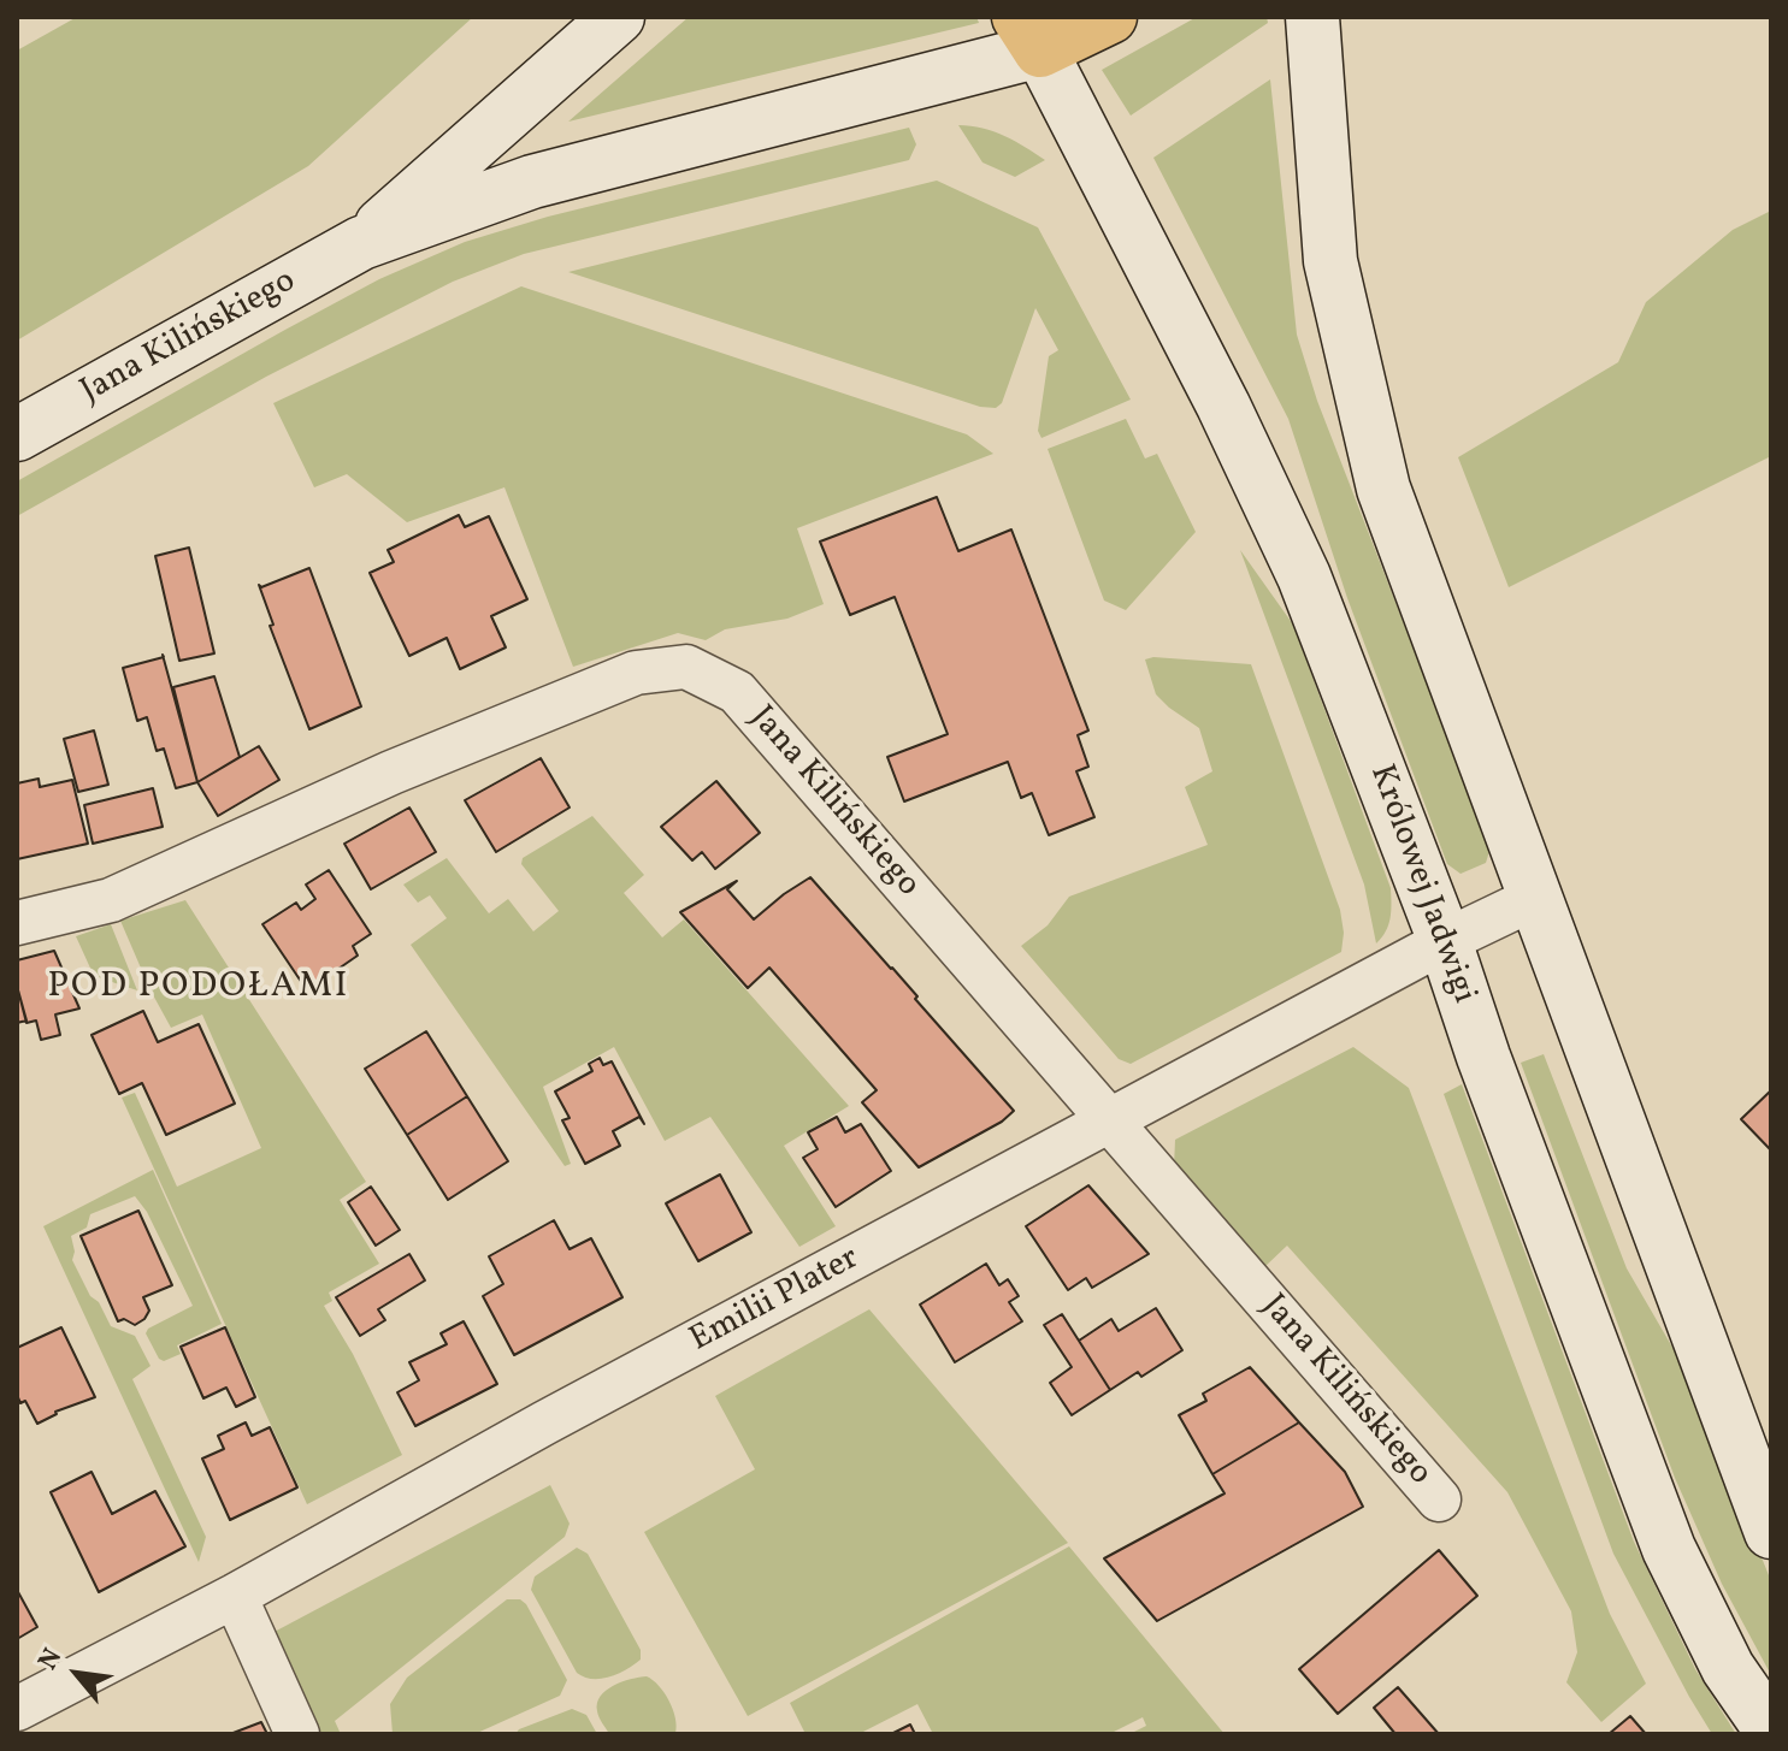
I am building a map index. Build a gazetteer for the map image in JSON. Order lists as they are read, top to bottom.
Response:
{
  "streets": {
    "main road": ["Jana Kilińskiego", "Królowej Jadwigi"],
    "street": ["Emilii Plater"]
  },
  "crossings": [
    ["Jana Kilińskiego", "Królowej Jadwigi"],
    ["Jana Kilińskiego", "Emilii Plater"],
    ["Królowej Jadwigi", "Emilii Plater"]
  ],
  "districts": ["POD PODOŁAMI"],
  "north": "top left"
}
